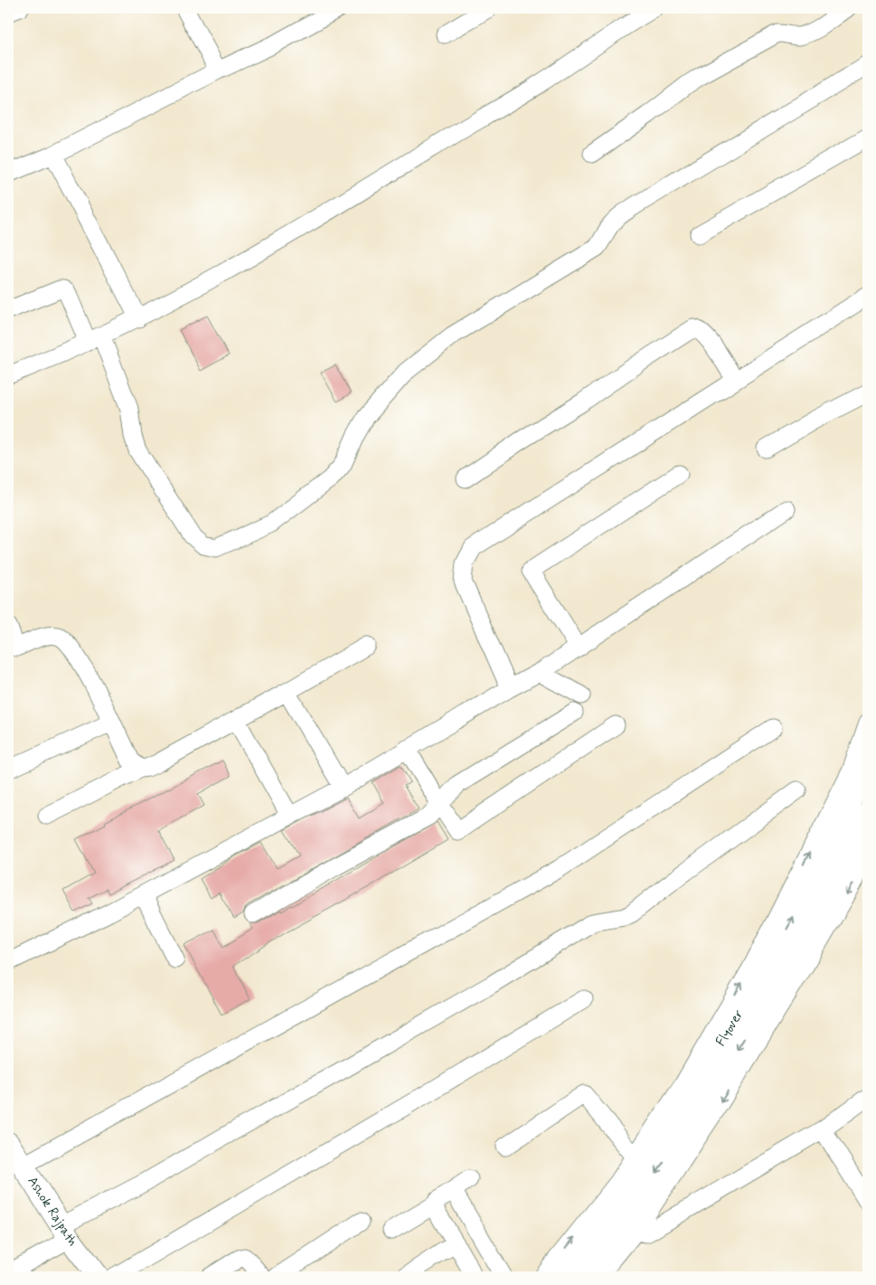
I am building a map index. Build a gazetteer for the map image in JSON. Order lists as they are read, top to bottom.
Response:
{
  "streets": {
    "main road": ["Flyover", "Ashok Rajpath"]
  }
}
